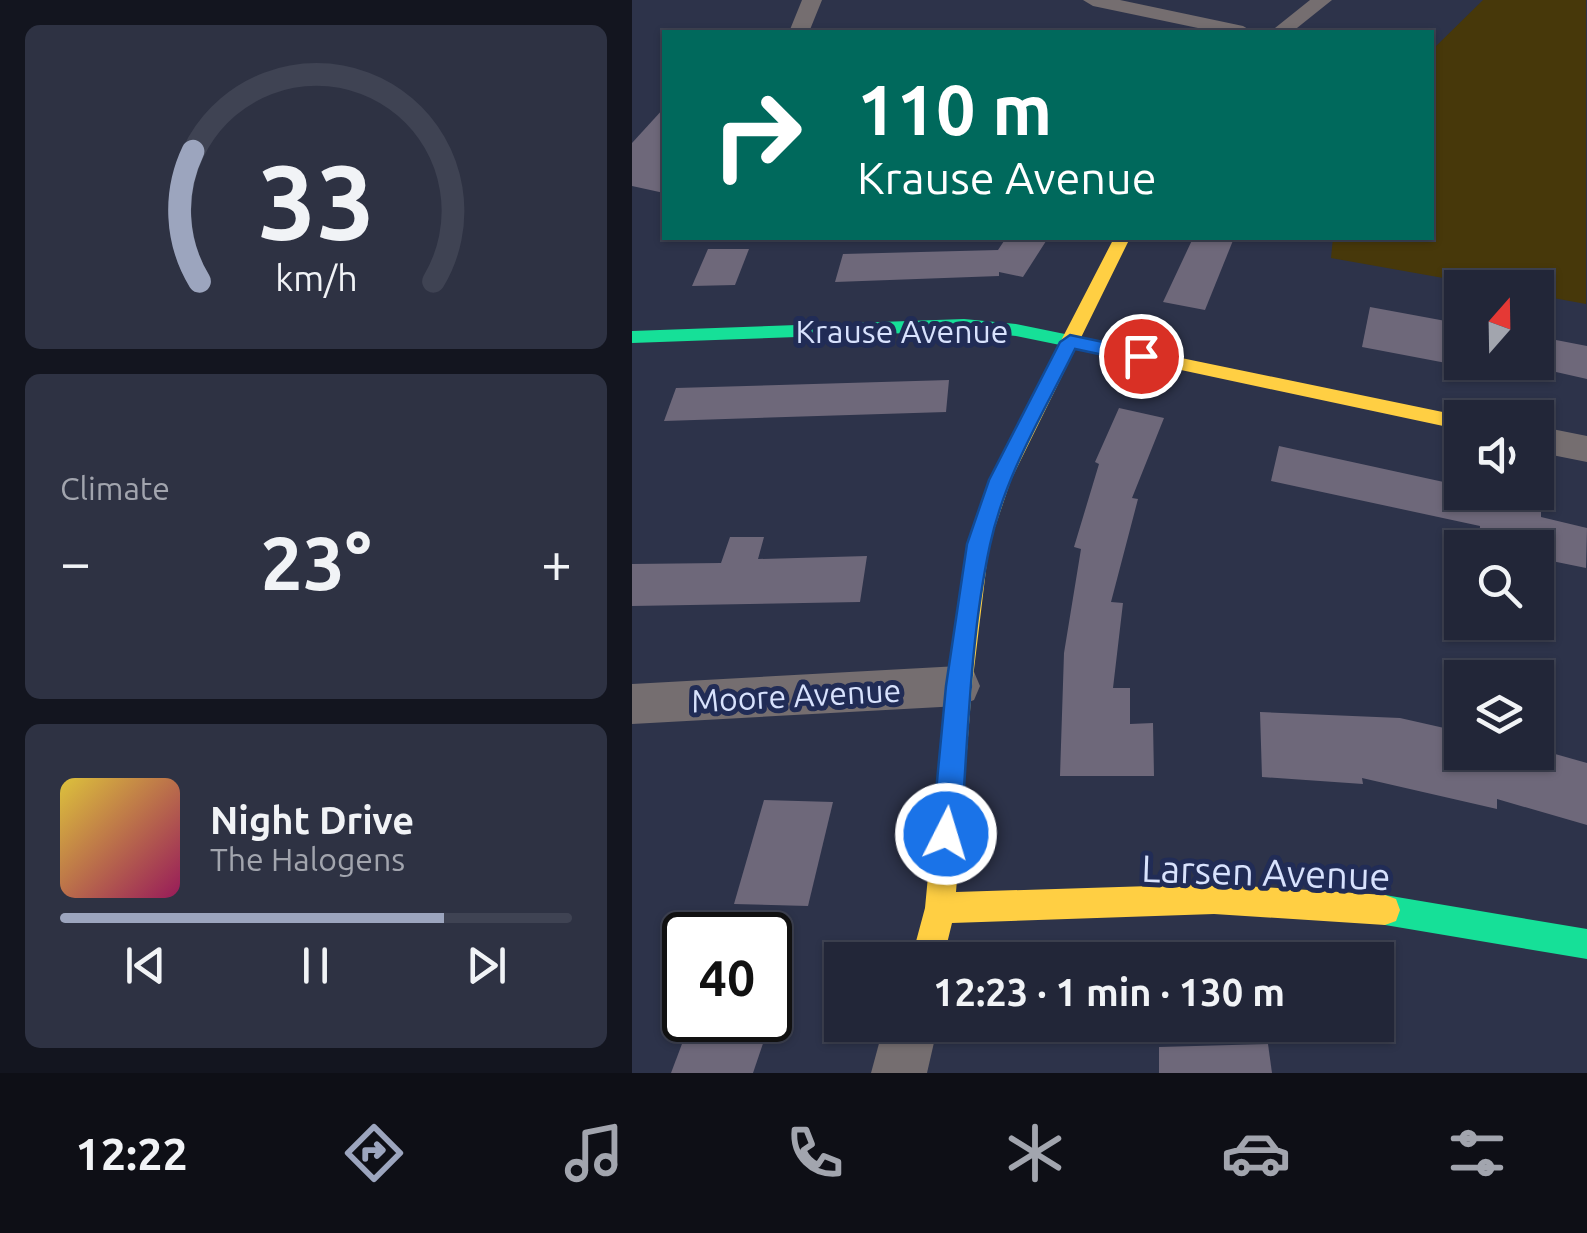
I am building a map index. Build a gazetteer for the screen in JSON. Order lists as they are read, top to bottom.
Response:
{
  "streets": {
    "street": ["Krause Avenue", "Moore Avenue", "Larsen Avenue"]
  },
  "north": "top",
  "page": {
    "turn": ["110 m", "Krause Avenue"],
    "tile": "Climate",
    "heat": ["−", "23°", "+"],
    "song": ["Night Drive", "The Halogens"],
    "limit": "40",
    "trip": "12:23 · 1 min · 130 m",
    "tabs": "12:22",
    "gauge": ["33", "km/h"]
  }
}
